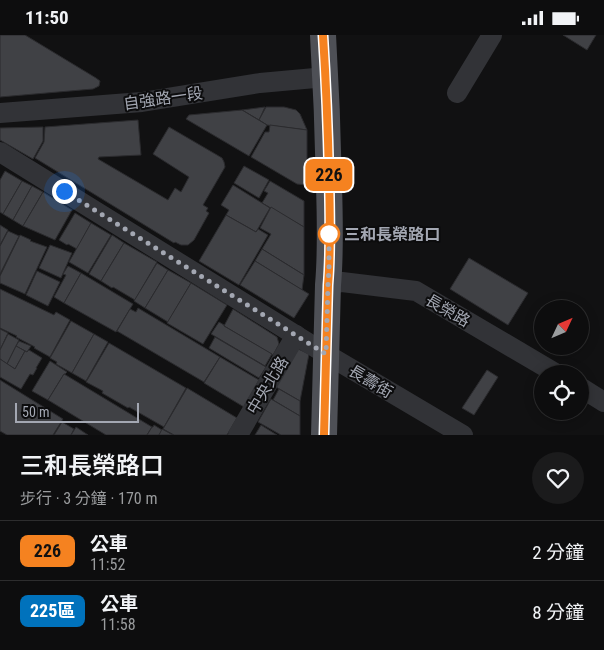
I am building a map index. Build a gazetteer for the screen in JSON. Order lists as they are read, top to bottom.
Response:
{
  "streets": {
    "street": [
      "自強路一段",
      "長榮路",
      "長壽街",
      "中央北路"
    ]
  },
  "crossings": [
    ["長壽街", "中央北路"]
  ],
  "places": ["三和長榮路口"],
  "lines": ["bus line 226"],
  "scale_bar": "50 m",
  "north": "top right",
  "page": {
    "status": "11:50",
    "on_map": "226",
    "scale": "50 m",
    "heading": ["三和長榮路口", "步行 · 3 分鐘 · 170 m"],
    "list": [
      {
        "mark": "226",
        "name": "公車",
        "note": "11:52",
        "value": "2 分鐘"
      },
      {
        "mark": "225區",
        "name": "公車",
        "note": "11:58",
        "value": "8 分鐘"
      }
    ]
  }
}
